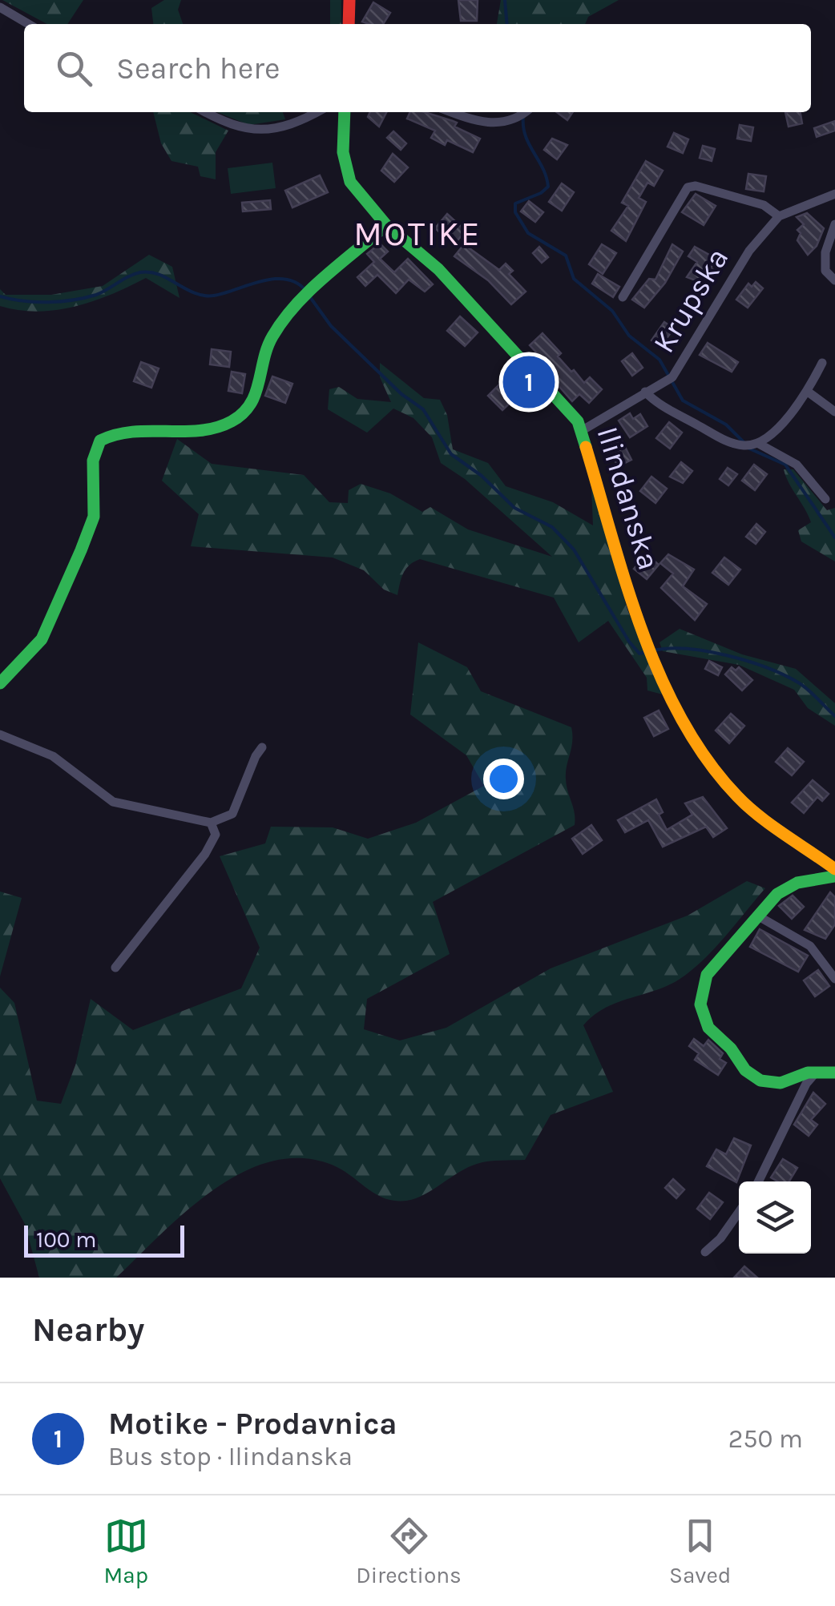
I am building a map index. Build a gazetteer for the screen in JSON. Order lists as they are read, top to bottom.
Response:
{
  "streets": {
    "street": ["Krupska", "Ilindanska"]
  },
  "crossings": [
    ["Krupska", "Ilindanska"]
  ],
  "districts": ["MOTIKE"],
  "scale_bar": "100 m",
  "page": {
    "search": "Search here",
    "pins": "1",
    "scale": "100 m",
    "heading": "Nearby",
    "list": [
      {
        "mark": "1",
        "name": "Motike - Prodavnica",
        "note": "Bus stop · Ilindanska",
        "value": "250 m"
      }
    ],
    "nav": ["Map", "Directions", "Saved"]
  }
}
